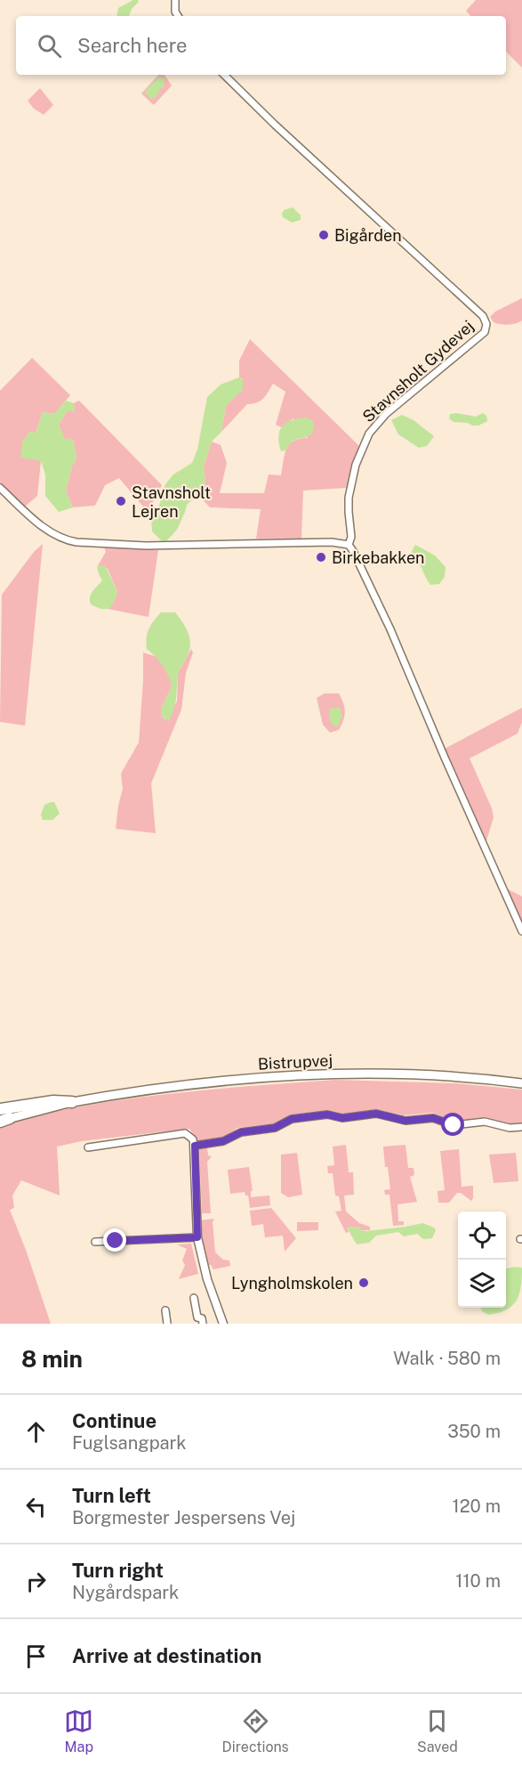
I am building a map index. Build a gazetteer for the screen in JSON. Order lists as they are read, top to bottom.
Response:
{
  "streets": {
    "main road": ["Bistrupvej"],
    "street": ["Stavnsholt Gydevej"]
  },
  "places": [
    "Bigården",
    "Stavnsholt Lejren",
    "Birkebakken",
    "Lyngholmskolen"
  ],
  "page": {
    "search": "Search here",
    "heading": ["8 min", "Walk · 580 m"],
    "list": [
      ["Continue", "Fuglsangpark", "350 m"],
      ["Turn left", "Borgmester Jespersens Vej", "120 m"],
      ["Turn right", "Nygårdspark", "110 m"],
      "Arrive at destination"
    ],
    "nav": ["Map", "Directions", "Saved"]
  }
}
